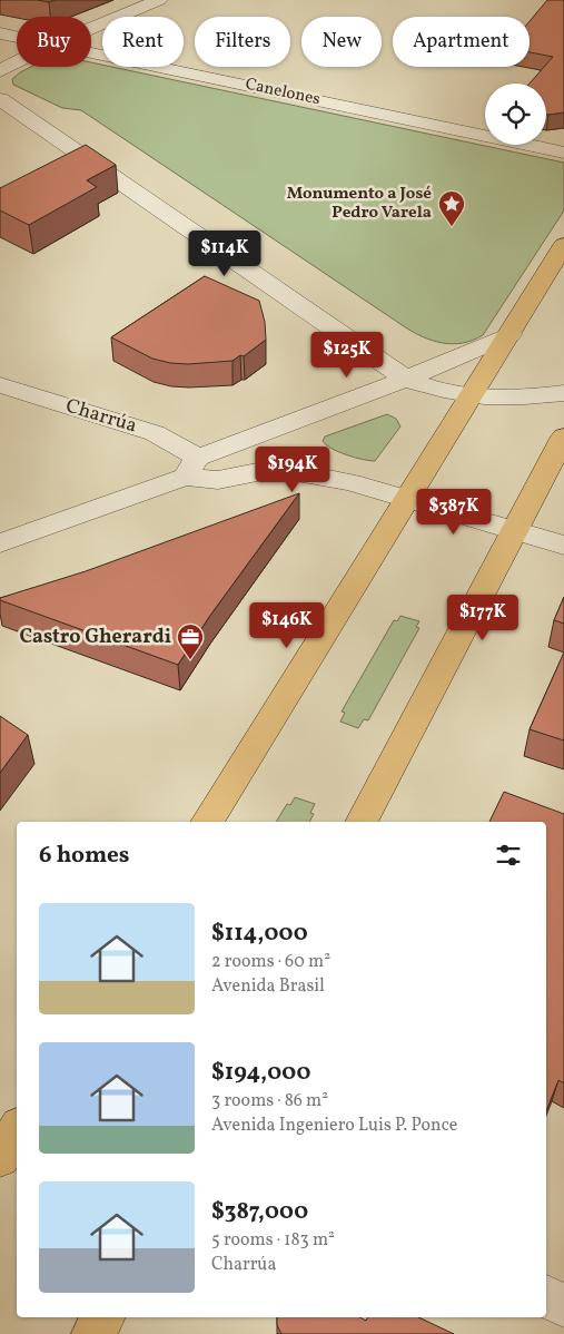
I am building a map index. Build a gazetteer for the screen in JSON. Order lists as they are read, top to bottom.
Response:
{
  "streets": {
    "street": ["Canelones", "Charrúa"]
  },
  "places": {
    "place": ["Monumento a José Pedro Varela"],
    "office": ["Castro Gherardi"]
  },
  "page": {
    "chip": [
      "Buy",
      "Rent",
      "Filters",
      "New",
      "Apartment"
    ],
    "price": [
      "$114K",
      "$125K",
      "$194K",
      "$387K",
      "$177K",
      "$146K"
    ],
    "heading": "6 homes",
    "list": [
      {
        "name": "$114,000",
        "note": "2 rooms · 60 m² · Avenida Brasil"
      },
      {
        "name": "$194,000",
        "note": "3 rooms · 86 m² · Avenida Ingeniero Luis P. Ponce"
      },
      {
        "name": "$387,000",
        "note": "5 rooms · 183 m² · Charrúa"
      }
    ]
  }
}
